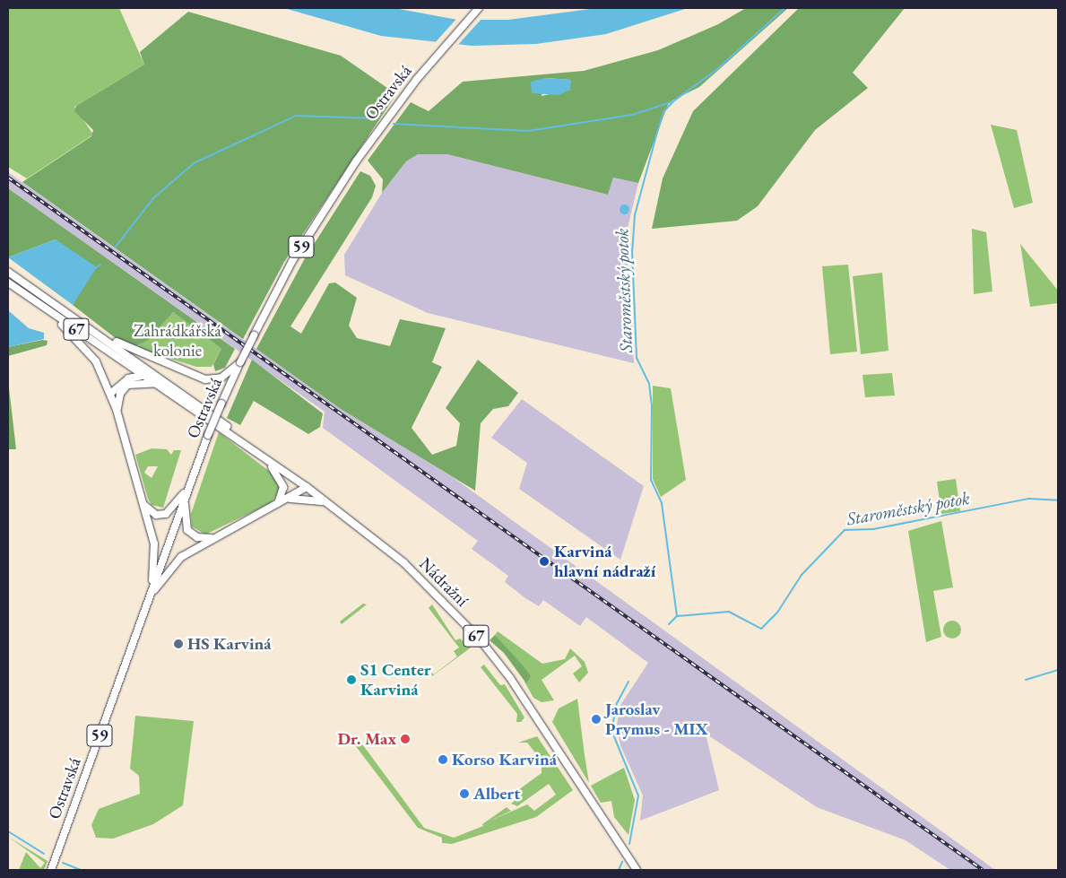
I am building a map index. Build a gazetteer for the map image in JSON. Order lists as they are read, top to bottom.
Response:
{
  "streets": {
    "main road": [
      "Ostravská",
      "59",
      "67",
      "Nádražní"
    ]
  },
  "crossings": [
    ["67", "Nádražní"]
  ],
  "water": ["Staroměstský potok"],
  "parks": ["Zahrádkářská kolonie"],
  "places": [
    "Karviná hlavní nádraží",
    "HS Karviná",
    "S1 Center Karviná",
    "Jaroslav Prymus - MIX",
    "Dr. Max",
    "Korso Karviná",
    "Albert"
  ]
}
